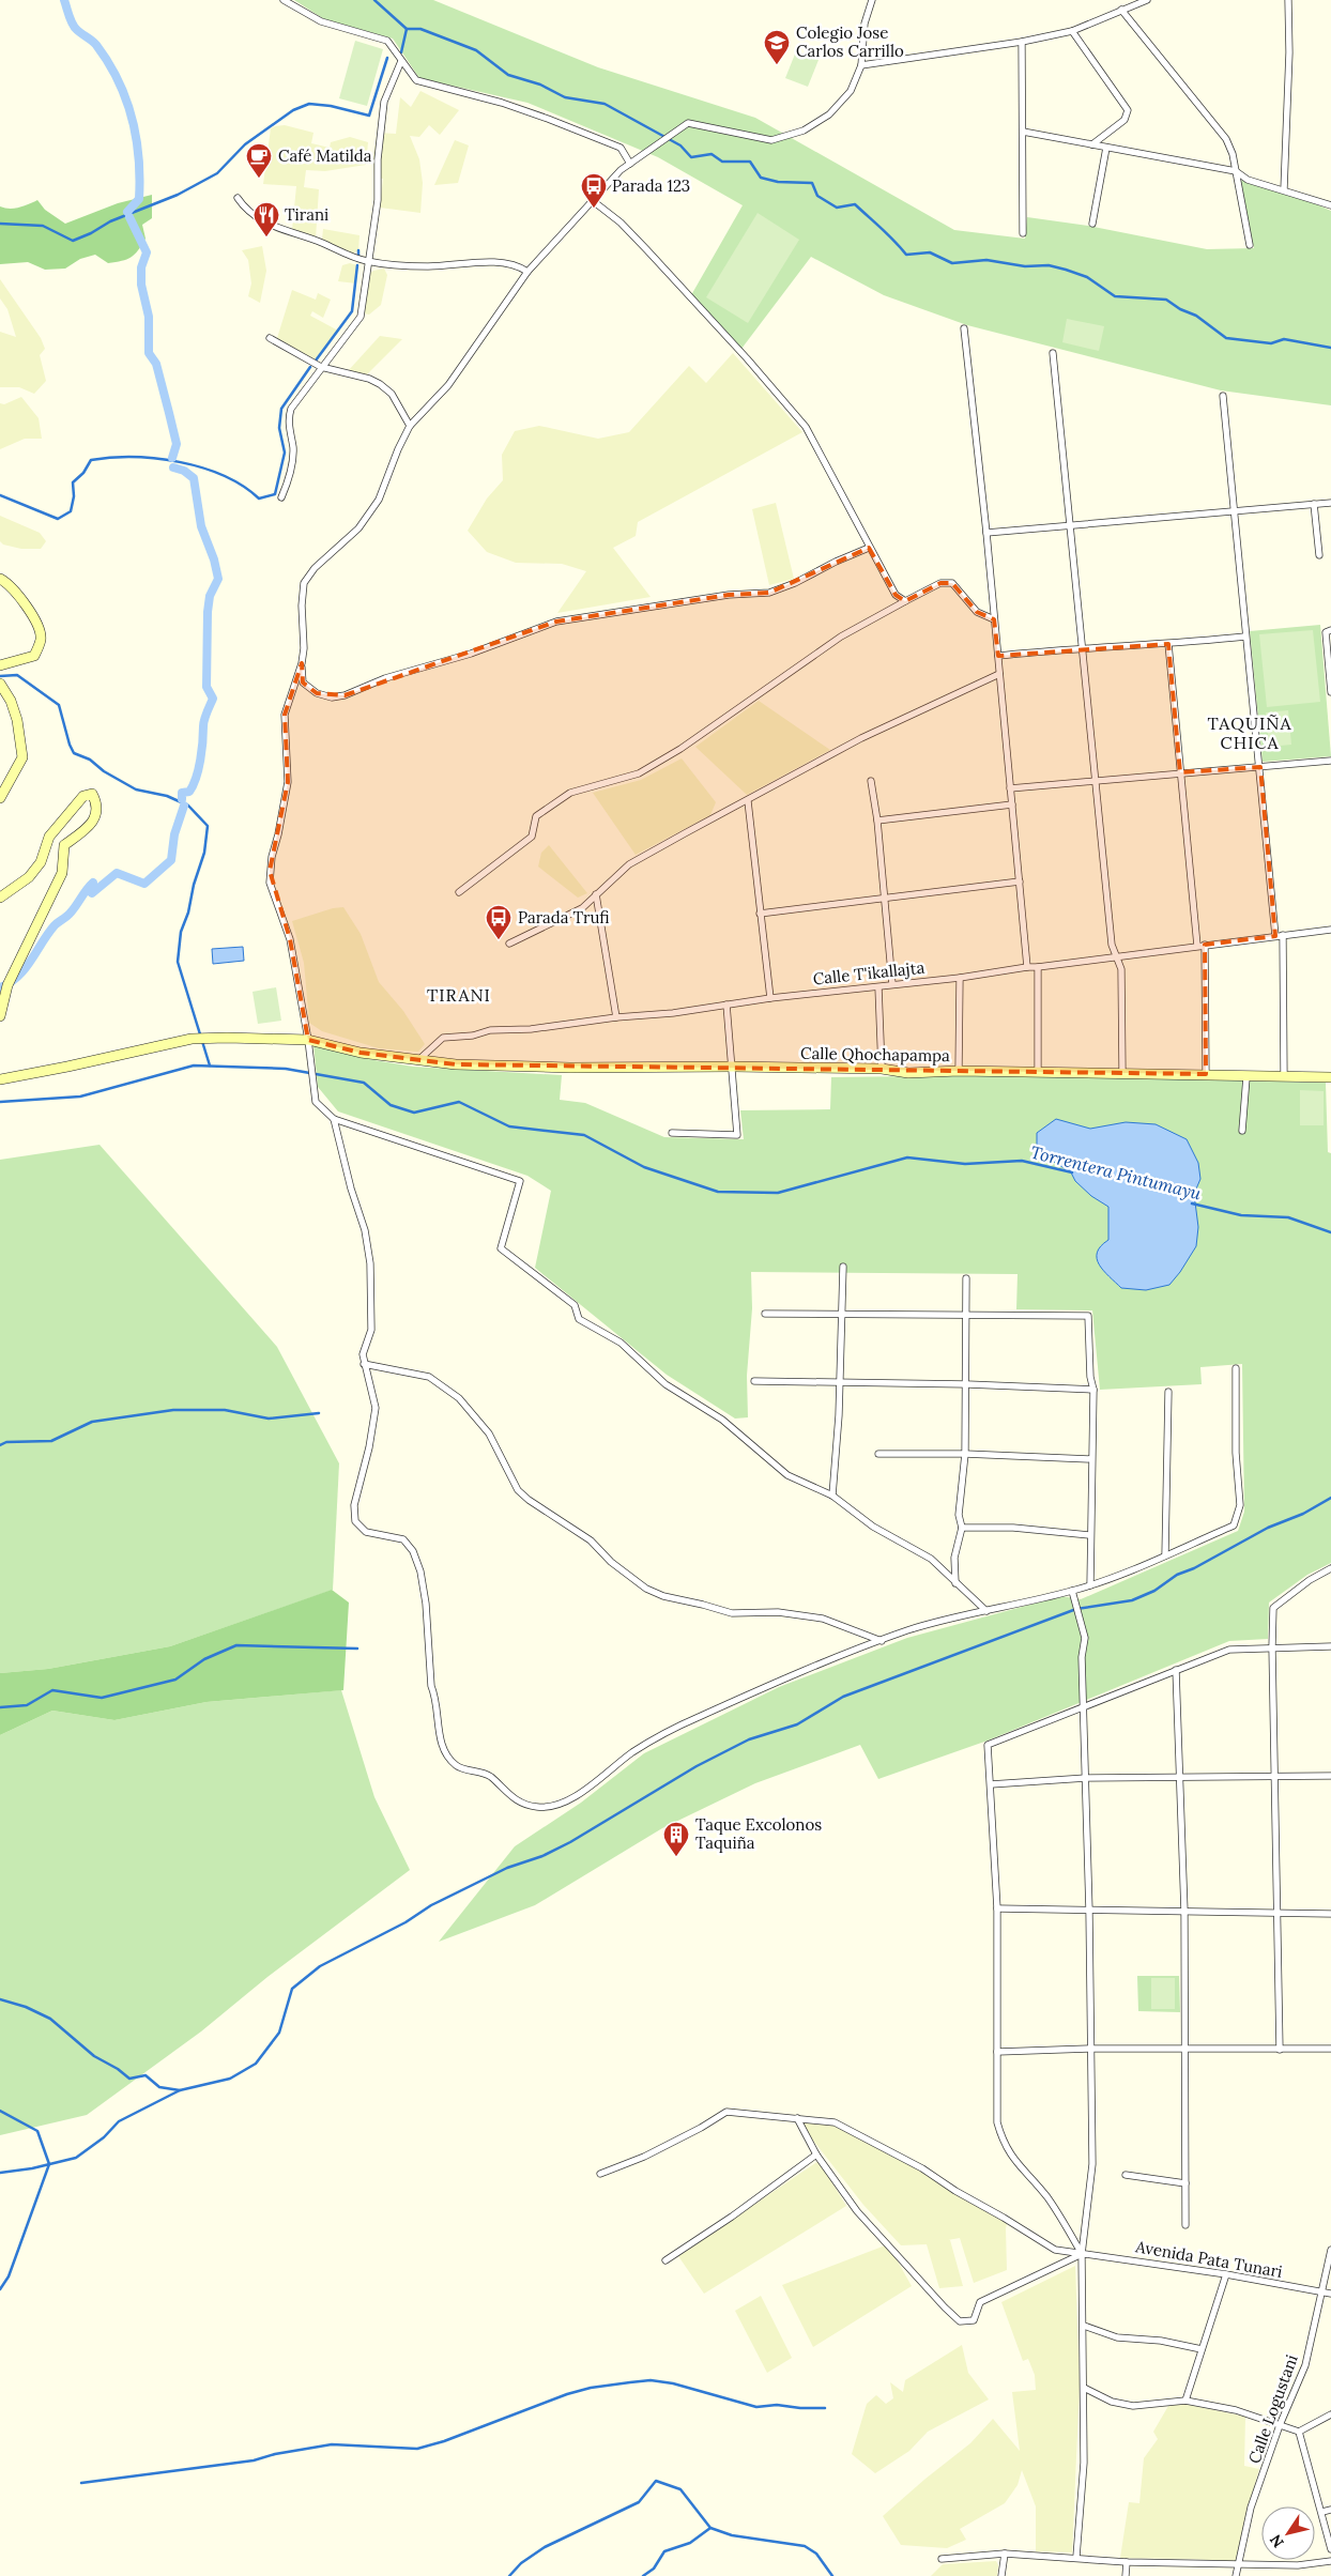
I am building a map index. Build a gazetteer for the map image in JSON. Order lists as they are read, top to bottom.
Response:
{
  "streets": {
    "street": [
      "Calle T'ikallajta",
      "Calle Qhochapampa",
      "Avenida Pata Tunari",
      "Calle Logustani"
    ]
  },
  "crossings": [
    ["Calle T'ikallajta", "Calle Qhochapampa"],
    ["Avenida Pata Tunari", "Calle Logustani"]
  ],
  "districts": ["TAQUIÑA CHICA", "TIRANI"],
  "water": ["Torrentera Pintumayu"],
  "places": {
    "school or university": ["Colegio Jose Carlos Carrillo"],
    "cafe": ["Café Matilda"],
    "bus stop": ["Parada 123", "Parada Trufi"],
    "restaurant": ["Tirani"],
    "building": ["Taque Excolonos Taquiña"]
  },
  "north": "bottom left"
}
